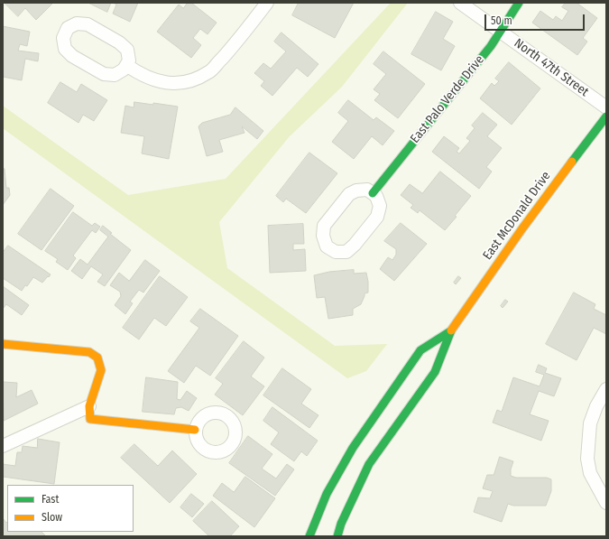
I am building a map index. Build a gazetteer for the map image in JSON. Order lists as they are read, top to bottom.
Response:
{
  "streets": {
    "main road": ["East Palo Verde Drive", "East McDonald Drive"],
    "street": ["North 47th Street"]
  },
  "crossings": [
    ["North 47th Street", "East Palo Verde Drive"]
  ],
  "legend": ["Fast", "Slow"],
  "scale_bar": "50 m"
}
